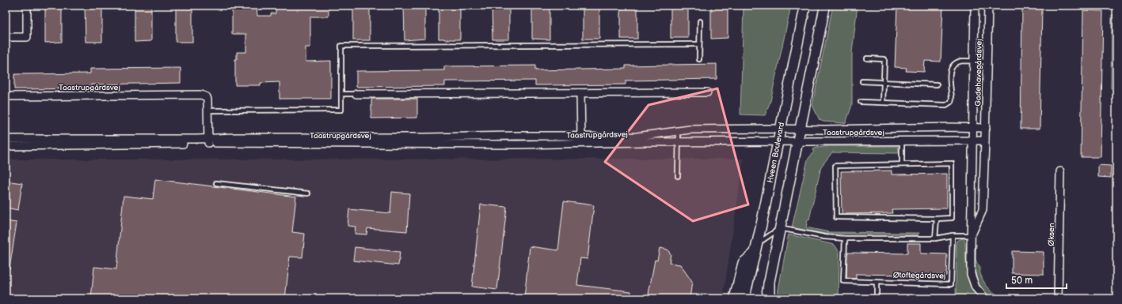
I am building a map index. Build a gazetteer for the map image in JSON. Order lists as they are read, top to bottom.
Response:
{
  "streets": {
    "street": [
      "Gadehavegårdsvej",
      "Taastrupgårdsvej",
      "Hveen Boulevard",
      "Øksen"
    ],
    "lane": ["Øtoftegårdsvej"]
  },
  "crossings": [
    ["Gadehavegårdsvej", "Taastrupgårdsvej"],
    ["Taastrupgårdsvej", "Hveen Boulevard"]
  ],
  "scale_bar": "50 m"
}
